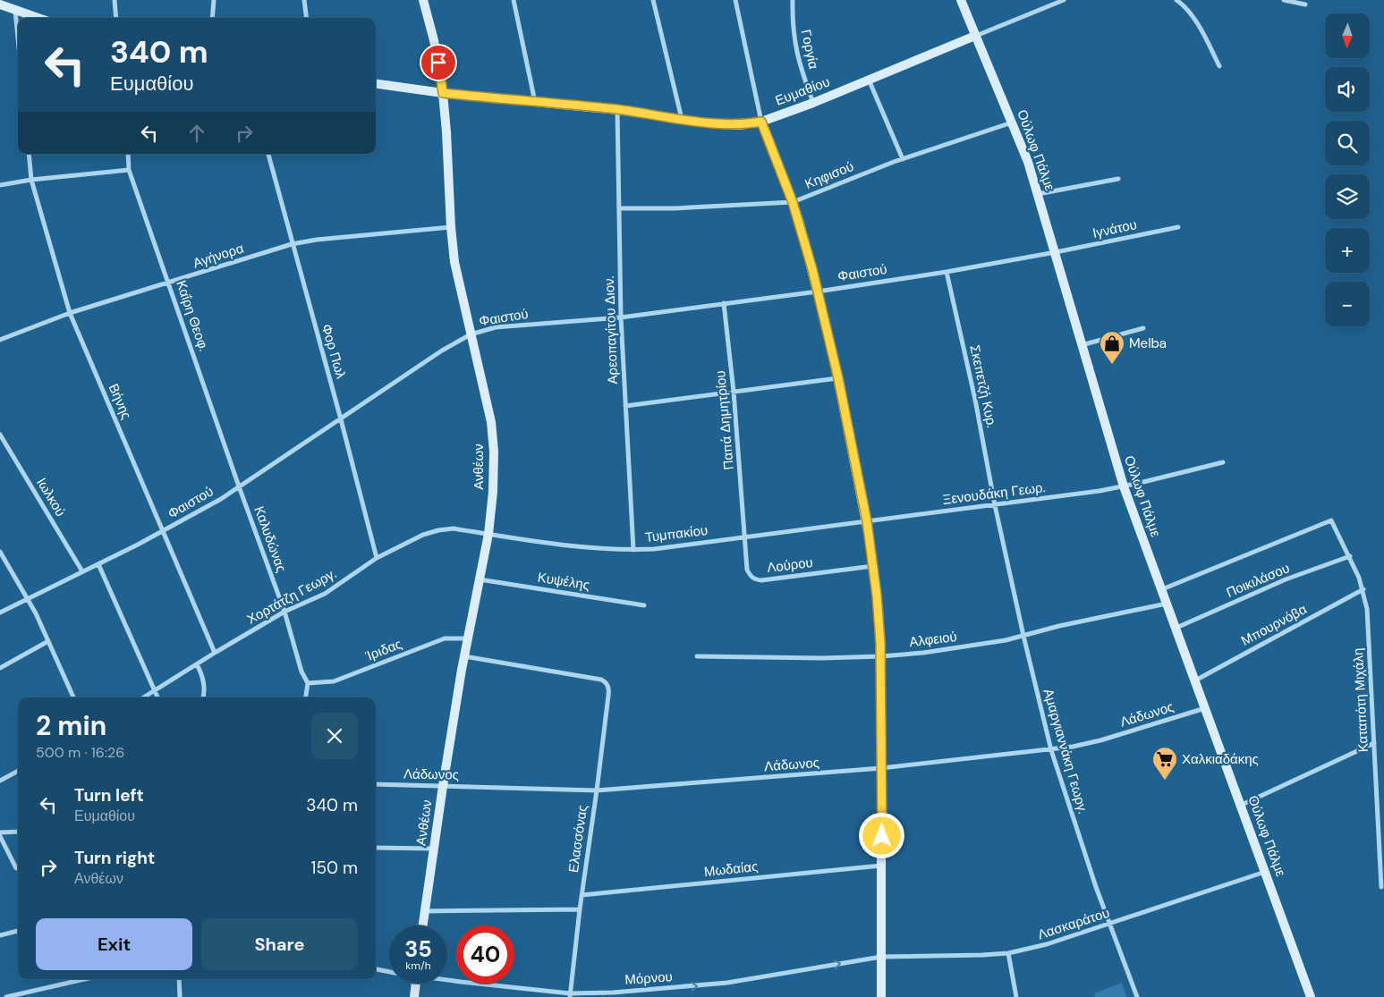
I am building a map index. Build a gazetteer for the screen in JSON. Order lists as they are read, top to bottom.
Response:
{
  "streets": {
    "street": [
      "Γοργία",
      "Ευμαθίου",
      "Ούλωφ Πάλμε",
      "Κηφισού",
      "Ιγνάτου",
      "Αγήνορα",
      "Φαιστού",
      "Καΐρη Θεοφ.",
      "Αρεοπαγίτου Διον.",
      "Φορ Πωλ",
      "Σκεπετζή Κυρ.",
      "Βήνης",
      "Παπά Δημητρίου",
      "Ανθέων",
      "Ξενουδάκη Γεωρ.",
      "Ιωλκού",
      "Τυμπακίου",
      "Καλυδώνας",
      "Λούρου",
      "Ποικιλάσου",
      "Κυψέλης",
      "Χορτάτζη Γεωργ.",
      "Μπουρνόβα",
      "Αλφειού",
      "Ίριδας",
      "Καταπότη Μιχάλη",
      "Λάδωνος",
      "Αμαργιαννάκη Γεωργ.",
      "Ελασσόνας",
      "Μωδαίας",
      "Λασκαράτου",
      "Μόρνου"
    ]
  },
  "crossings": [
    ["Γοργία", "Ευμαθίου"],
    ["Ευμαθίου", "Ούλωφ Πάλμε"],
    ["Ευμαθίου", "Αρεοπαγίτου Διον."],
    ["Ευμαθίου", "Ανθέων"],
    ["Ούλωφ Πάλμε", "Κηφισού"],
    ["Ούλωφ Πάλμε", "Ιγνάτου"],
    ["Ούλωφ Πάλμε", "Φαιστού"],
    ["Ούλωφ Πάλμε", "Ξενουδάκη Γεωρ."],
    ["Ούλωφ Πάλμε", "Ποικιλάσου"],
    ["Ούλωφ Πάλμε", "Μπουρνόβα"],
    ["Ούλωφ Πάλμε", "Αλφειού"],
    ["Ούλωφ Πάλμε", "Καταπότη Μιχάλη"],
    ["Ούλωφ Πάλμε", "Λάδωνος"],
    ["Ούλωφ Πάλμε", "Λασκαράτου"],
    ["Κηφισού", "Αρεοπαγίτου Διον."],
    ["Ιγνάτου", "Φαιστού"],
    ["Αγήνορα", "Καΐρη Θεοφ."],
    ["Αγήνορα", "Φορ Πωλ"],
    ["Αγήνορα", "Βήνης"],
    ["Αγήνορα", "Ανθέων"],
    ["Φαιστού", "Καΐρη Θεοφ."],
    ["Φαιστού", "Αρεοπαγίτου Διον."],
    ["Φαιστού", "Φορ Πωλ"],
    ["Φαιστού", "Σκεπετζή Κυρ."],
    ["Φαιστού", "Βήνης"],
    ["Φαιστού", "Παπά Δημητρίου"],
    ["Φαιστού", "Ανθέων"],
    ["Φαιστού", "Ιωλκού"],
    ["Φαιστού", "Καλυδώνας"],
    ["Καΐρη Θεοφ.", "Καλυδώνας"],
    ["Αρεοπαγίτου Διον.", "Τυμπακίου"],
    ["Φορ Πωλ", "Χορτάτζη Γεωργ."],
    ["Σκεπετζή Κυρ.", "Ξενουδάκη Γεωρ."],
    ["Σκεπετζή Κυρ.", "Αμαργιαννάκη Γεωργ."],
    ["Βήνης", "Χορτάτζη Γεωργ."],
    ["Παπά Δημητρίου", "Τυμπακίου"],
    ["Παπά Δημητρίου", "Λούρου"],
    ["Ανθέων", "Τυμπακίου"],
    ["Ανθέων", "Κυψέλης"],
    ["Ανθέων", "Χορτάτζη Γεωργ."],
    ["Ανθέων", "Ίριδας"],
    ["Ανθέων", "Λάδωνος"],
    ["Ανθέων", "Ελασσόνας"],
    ["Ξενουδάκη Γεωρ.", "Τυμπακίου"],
    ["Ξενουδάκη Γεωρ.", "Αμαργιαννάκη Γεωργ."],
    ["Τυμπακίου", "Λούρου"],
    ["Τυμπακίου", "Χορτάτζη Γεωργ."],
    ["Καλυδώνας", "Χορτάτζη Γεωργ."],
    ["Καλυδώνας", "Ίριδας"],
    ["Ποικιλάσου", "Καταπότη Μιχάλη"],
    ["Μπουρνόβα", "Καταπότη Μιχάλη"],
    ["Αλφειού", "Αμαργιαννάκη Γεωργ."],
    ["Λάδωνος", "Αμαργιαννάκη Γεωργ."],
    ["Λάδωνος", "Ελασσόνας"],
    ["Αμαργιαννάκη Γεωργ.", "Λασκαράτου"],
    ["Ελασσόνας", "Μωδαίας"],
    ["Ελασσόνας", "Μόρνου"],
    ["Λασκαράτου", "Μόρνου"]
  ],
  "one_way": ["Μόρνου"],
  "places": {
    "shop": ["Melba"],
    "supermarket": ["Χαλκιαδάκης"]
  },
  "north": "bottom",
  "page": {
    "map_buttons": ["+", "−"],
    "turn": ["340 m", "Ευμαθίου"],
    "heading": ["2 min", "500 m · 16:26"],
    "list": [
      {
        "name": "Turn left",
        "note": "Ευμαθίου",
        "value": "340 m"
      },
      {
        "name": "Turn right",
        "note": "Ανθέων",
        "value": "150 m"
      }
    ],
    "buttons": ["Exit", "Share"],
    "speed": "35 km/h",
    "limit": "40"
  }
}
